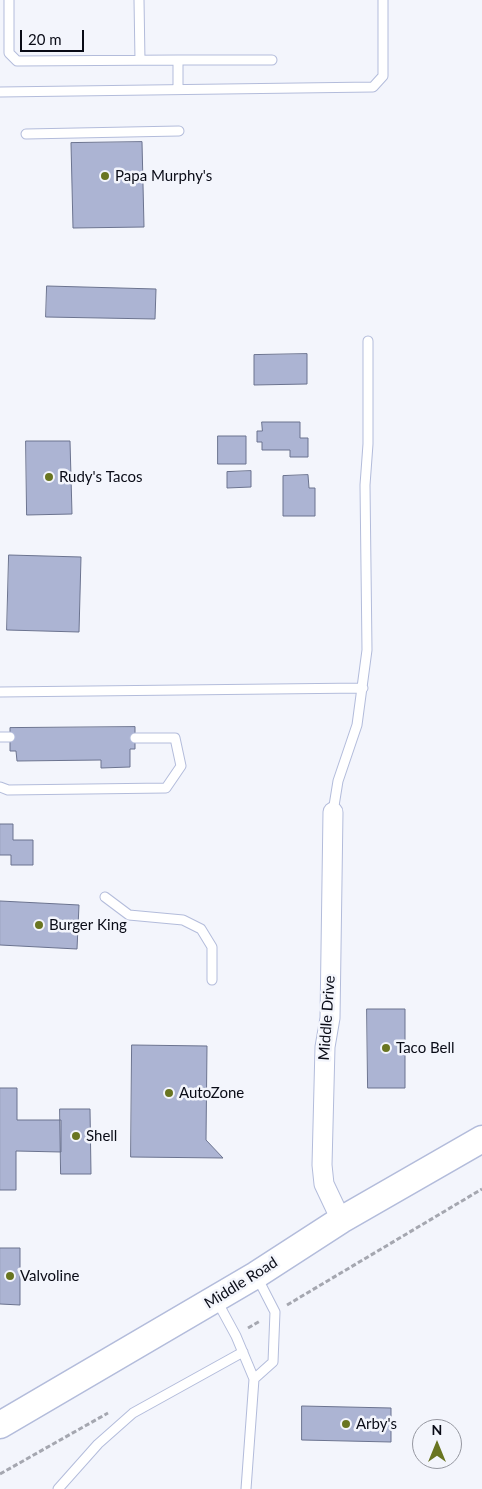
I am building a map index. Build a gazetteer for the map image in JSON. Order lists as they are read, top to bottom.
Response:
{
  "streets": {
    "main road": ["Middle Road"],
    "street": ["Middle Drive"]
  },
  "crossings": [
    ["Middle Drive", "Middle Road"]
  ],
  "places": [
    "Papa Murphy's",
    "Rudy's Tacos",
    "Burger King",
    "Taco Bell",
    "AutoZone",
    "Shell",
    "Valvoline",
    "Arby's"
  ],
  "scale_bar": "20 m",
  "north": "top"
}
